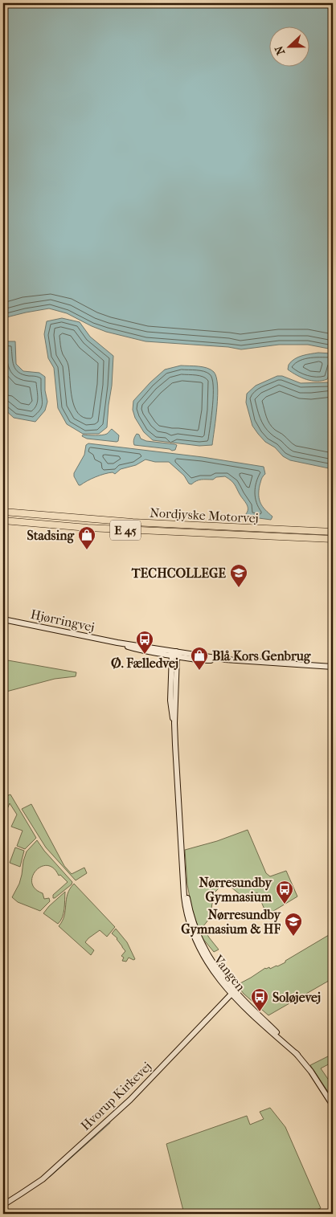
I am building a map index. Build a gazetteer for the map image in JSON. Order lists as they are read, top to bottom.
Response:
{
  "streets": {
    "highway": ["Nordjyske Motorvej", "E 45"],
    "street": ["Hjørringvej", "Vangen", "Hvorup Kirkevej"]
  },
  "crossings": [
    ["Hjørringvej", "Vangen"],
    ["Vangen", "Hvorup Kirkevej"]
  ],
  "places": {
    "shop": ["Stadsing", "Blå Kors Genbrug"],
    "school or university": ["TECHCOLLEGE", "Nørresundby Gymnasium & HF"],
    "bus stop": ["Ø. Fælledvej", "Nørresundby Gymnasium", "Soløjevej"]
  },
  "north": "left"
}
